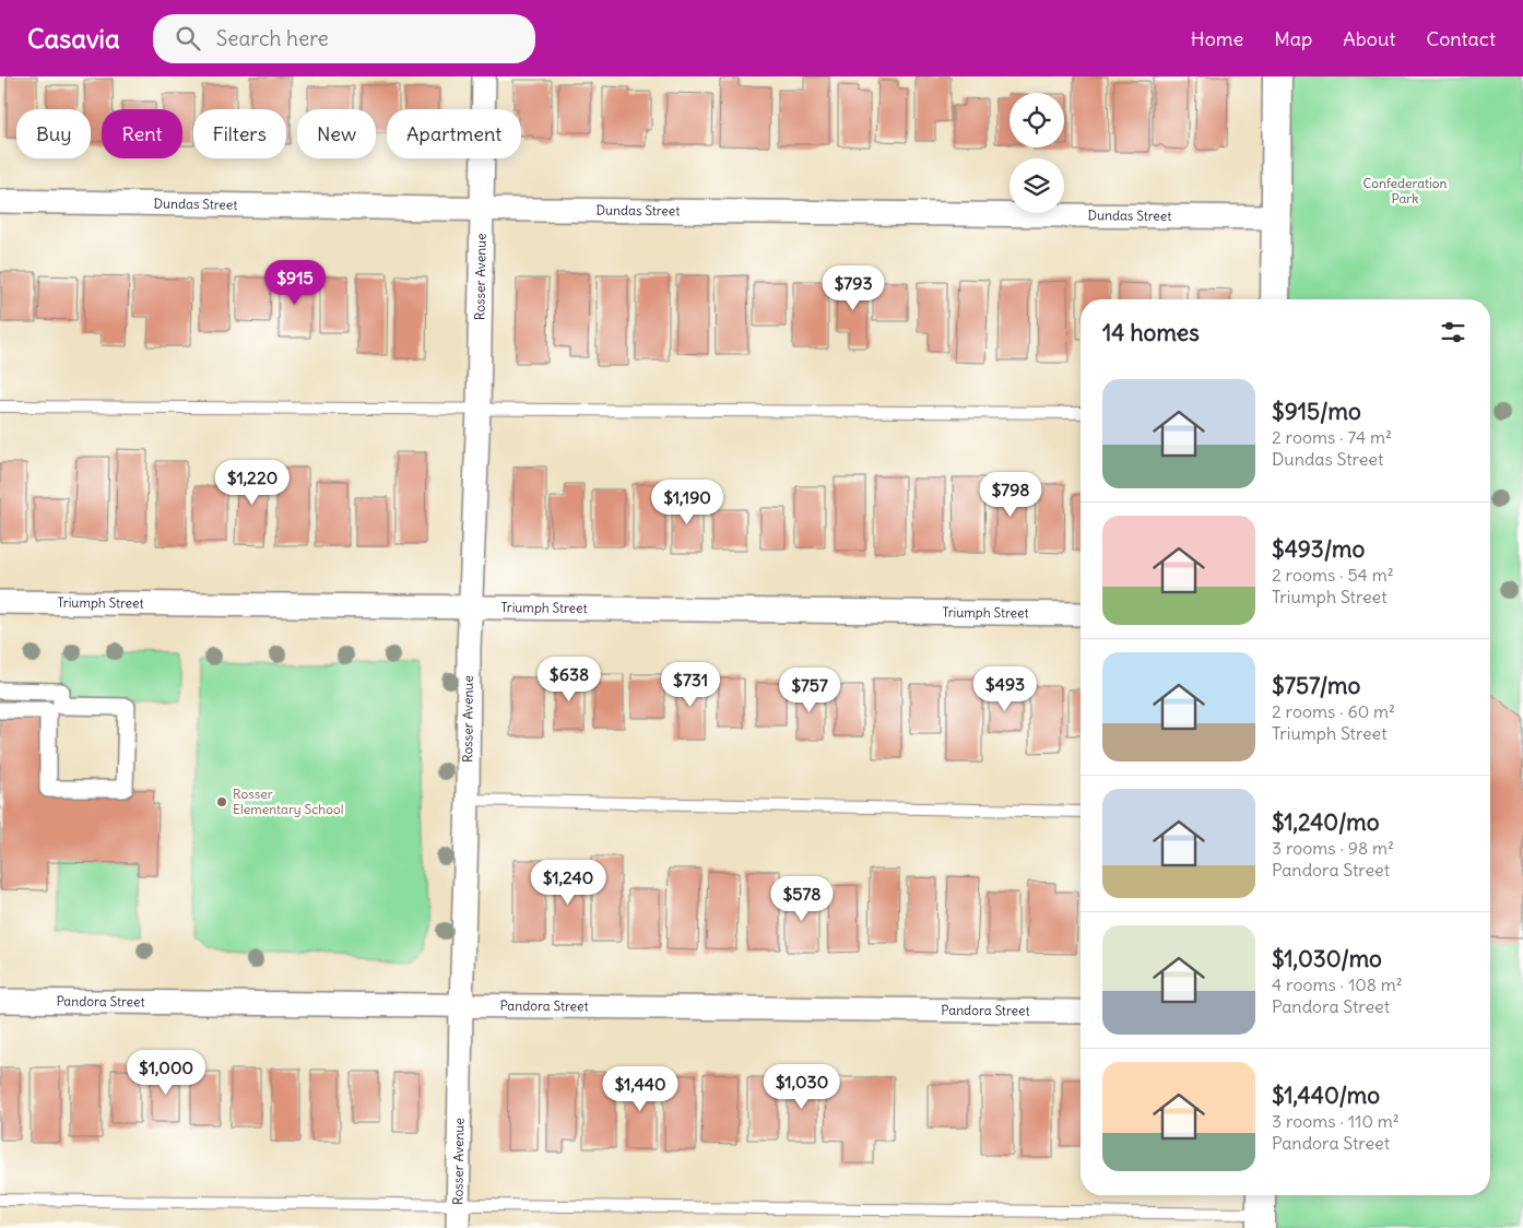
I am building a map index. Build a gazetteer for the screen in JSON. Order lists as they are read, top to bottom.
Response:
{
  "streets": {
    "street": [
      "Dundas Street",
      "Rosser Avenue",
      "Triumph Street",
      "Pandora Street"
    ]
  },
  "crossings": [
    ["Dundas Street", "Rosser Avenue"],
    ["Rosser Avenue", "Triumph Street"],
    ["Rosser Avenue", "Pandora Street"]
  ],
  "parks": ["Confederation Park"],
  "places": ["Rosser Elementary School"],
  "page": {
    "header": "Casavia",
    "search": "Search here",
    "nav": [
      "Home",
      "Map",
      "About",
      "Contact"
    ],
    "chip": [
      "Buy",
      "Rent",
      "Filters",
      "New",
      "Apartment"
    ],
    "price": [
      "$915",
      "$793",
      "$1,220",
      "$798",
      "$1,190",
      "$638",
      "$731",
      "$493",
      "$757",
      "$1,240",
      "$578",
      "$1,000",
      "$1,030",
      "$1,440"
    ],
    "heading": "14 homes",
    "list": [
      {
        "name": "$915/mo",
        "note": "2 rooms · 74 m² · Dundas Street"
      },
      {
        "name": "$493/mo",
        "note": "2 rooms · 54 m² · Triumph Street"
      },
      {
        "name": "$757/mo",
        "note": "2 rooms · 60 m² · Triumph Street"
      },
      {
        "name": "$1,240/mo",
        "note": "3 rooms · 98 m² · Pandora Street"
      },
      {
        "name": "$1,030/mo",
        "note": "4 rooms · 108 m² · Pandora Street"
      },
      {
        "name": "$1,440/mo",
        "note": "3 rooms · 110 m² · Pandora Street"
      }
    ]
  }
}
